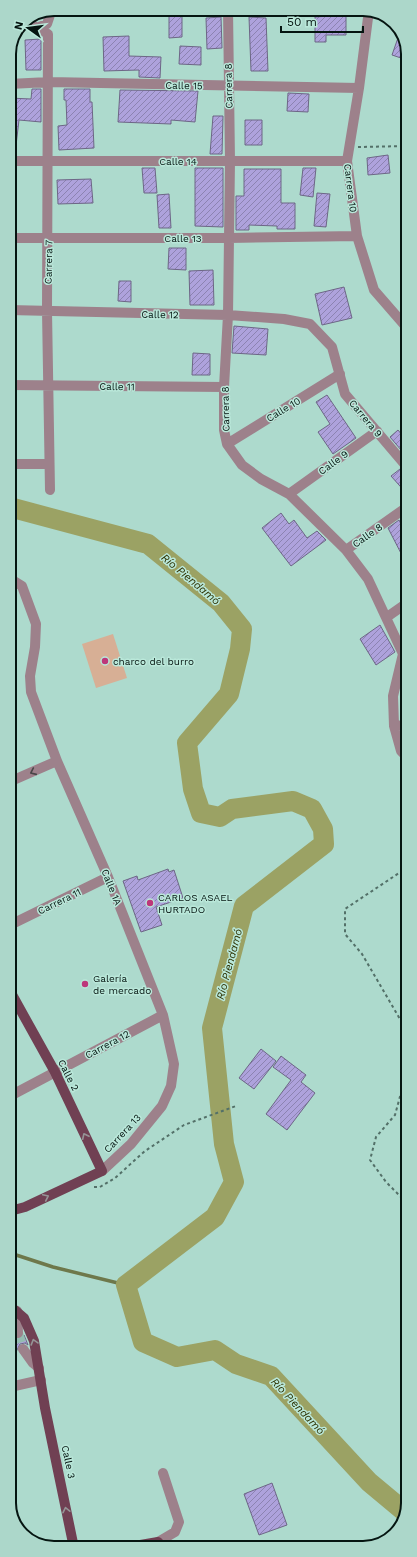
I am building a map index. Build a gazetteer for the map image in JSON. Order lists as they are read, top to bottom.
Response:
{
  "streets": {
    "main road": ["Calle 2", "Carrera 13", "Calle 3"],
    "street": [
      "Calle 15",
      "Carrera 8",
      "Calle 14",
      "Carrera 10",
      "Calle 13",
      "Carrera 7",
      "Calle 12",
      "Calle 11",
      "Calle 10",
      "Carrera 9",
      "Calle 9",
      "Calle 8",
      "Calle 1A",
      "Carrera 11",
      "Carrera 12"
    ]
  },
  "crossings": [
    ["Calle 15", "Carrera 8"],
    ["Calle 15", "Carrera 10"],
    ["Calle 15", "Carrera 7"],
    ["Carrera 8", "Calle 14"],
    ["Carrera 8", "Calle 13"],
    ["Carrera 8", "Calle 12"],
    ["Carrera 8", "Calle 11"],
    ["Carrera 8", "Calle 10"],
    ["Carrera 8", "Calle 9"],
    ["Carrera 8", "Calle 8"],
    ["Calle 14", "Carrera 10"],
    ["Calle 14", "Carrera 7"],
    ["Carrera 10", "Calle 13"],
    ["Calle 13", "Carrera 7"],
    ["Carrera 7", "Calle 12"],
    ["Carrera 7", "Calle 11"],
    ["Calle 12", "Carrera 9"],
    ["Calle 10", "Carrera 9"],
    ["Carrera 9", "Calle 9"],
    ["Calle 1A", "Carrera 11"],
    ["Calle 1A", "Carrera 12"],
    ["Calle 1A", "Carrera 13"],
    ["Carrera 12", "Calle 2"],
    ["Carrera 12", "Carrera 13"],
    ["Calle 2", "Carrera 13"]
  ],
  "one_way": ["Calle 2", "Calle 3"],
  "water": ["Río Piendamó"],
  "places": ["charco del burro", "CARLOS ASAEL HURTADO", "Galería de mercado"],
  "scale_bar": "50 m",
  "north": "left"
}
